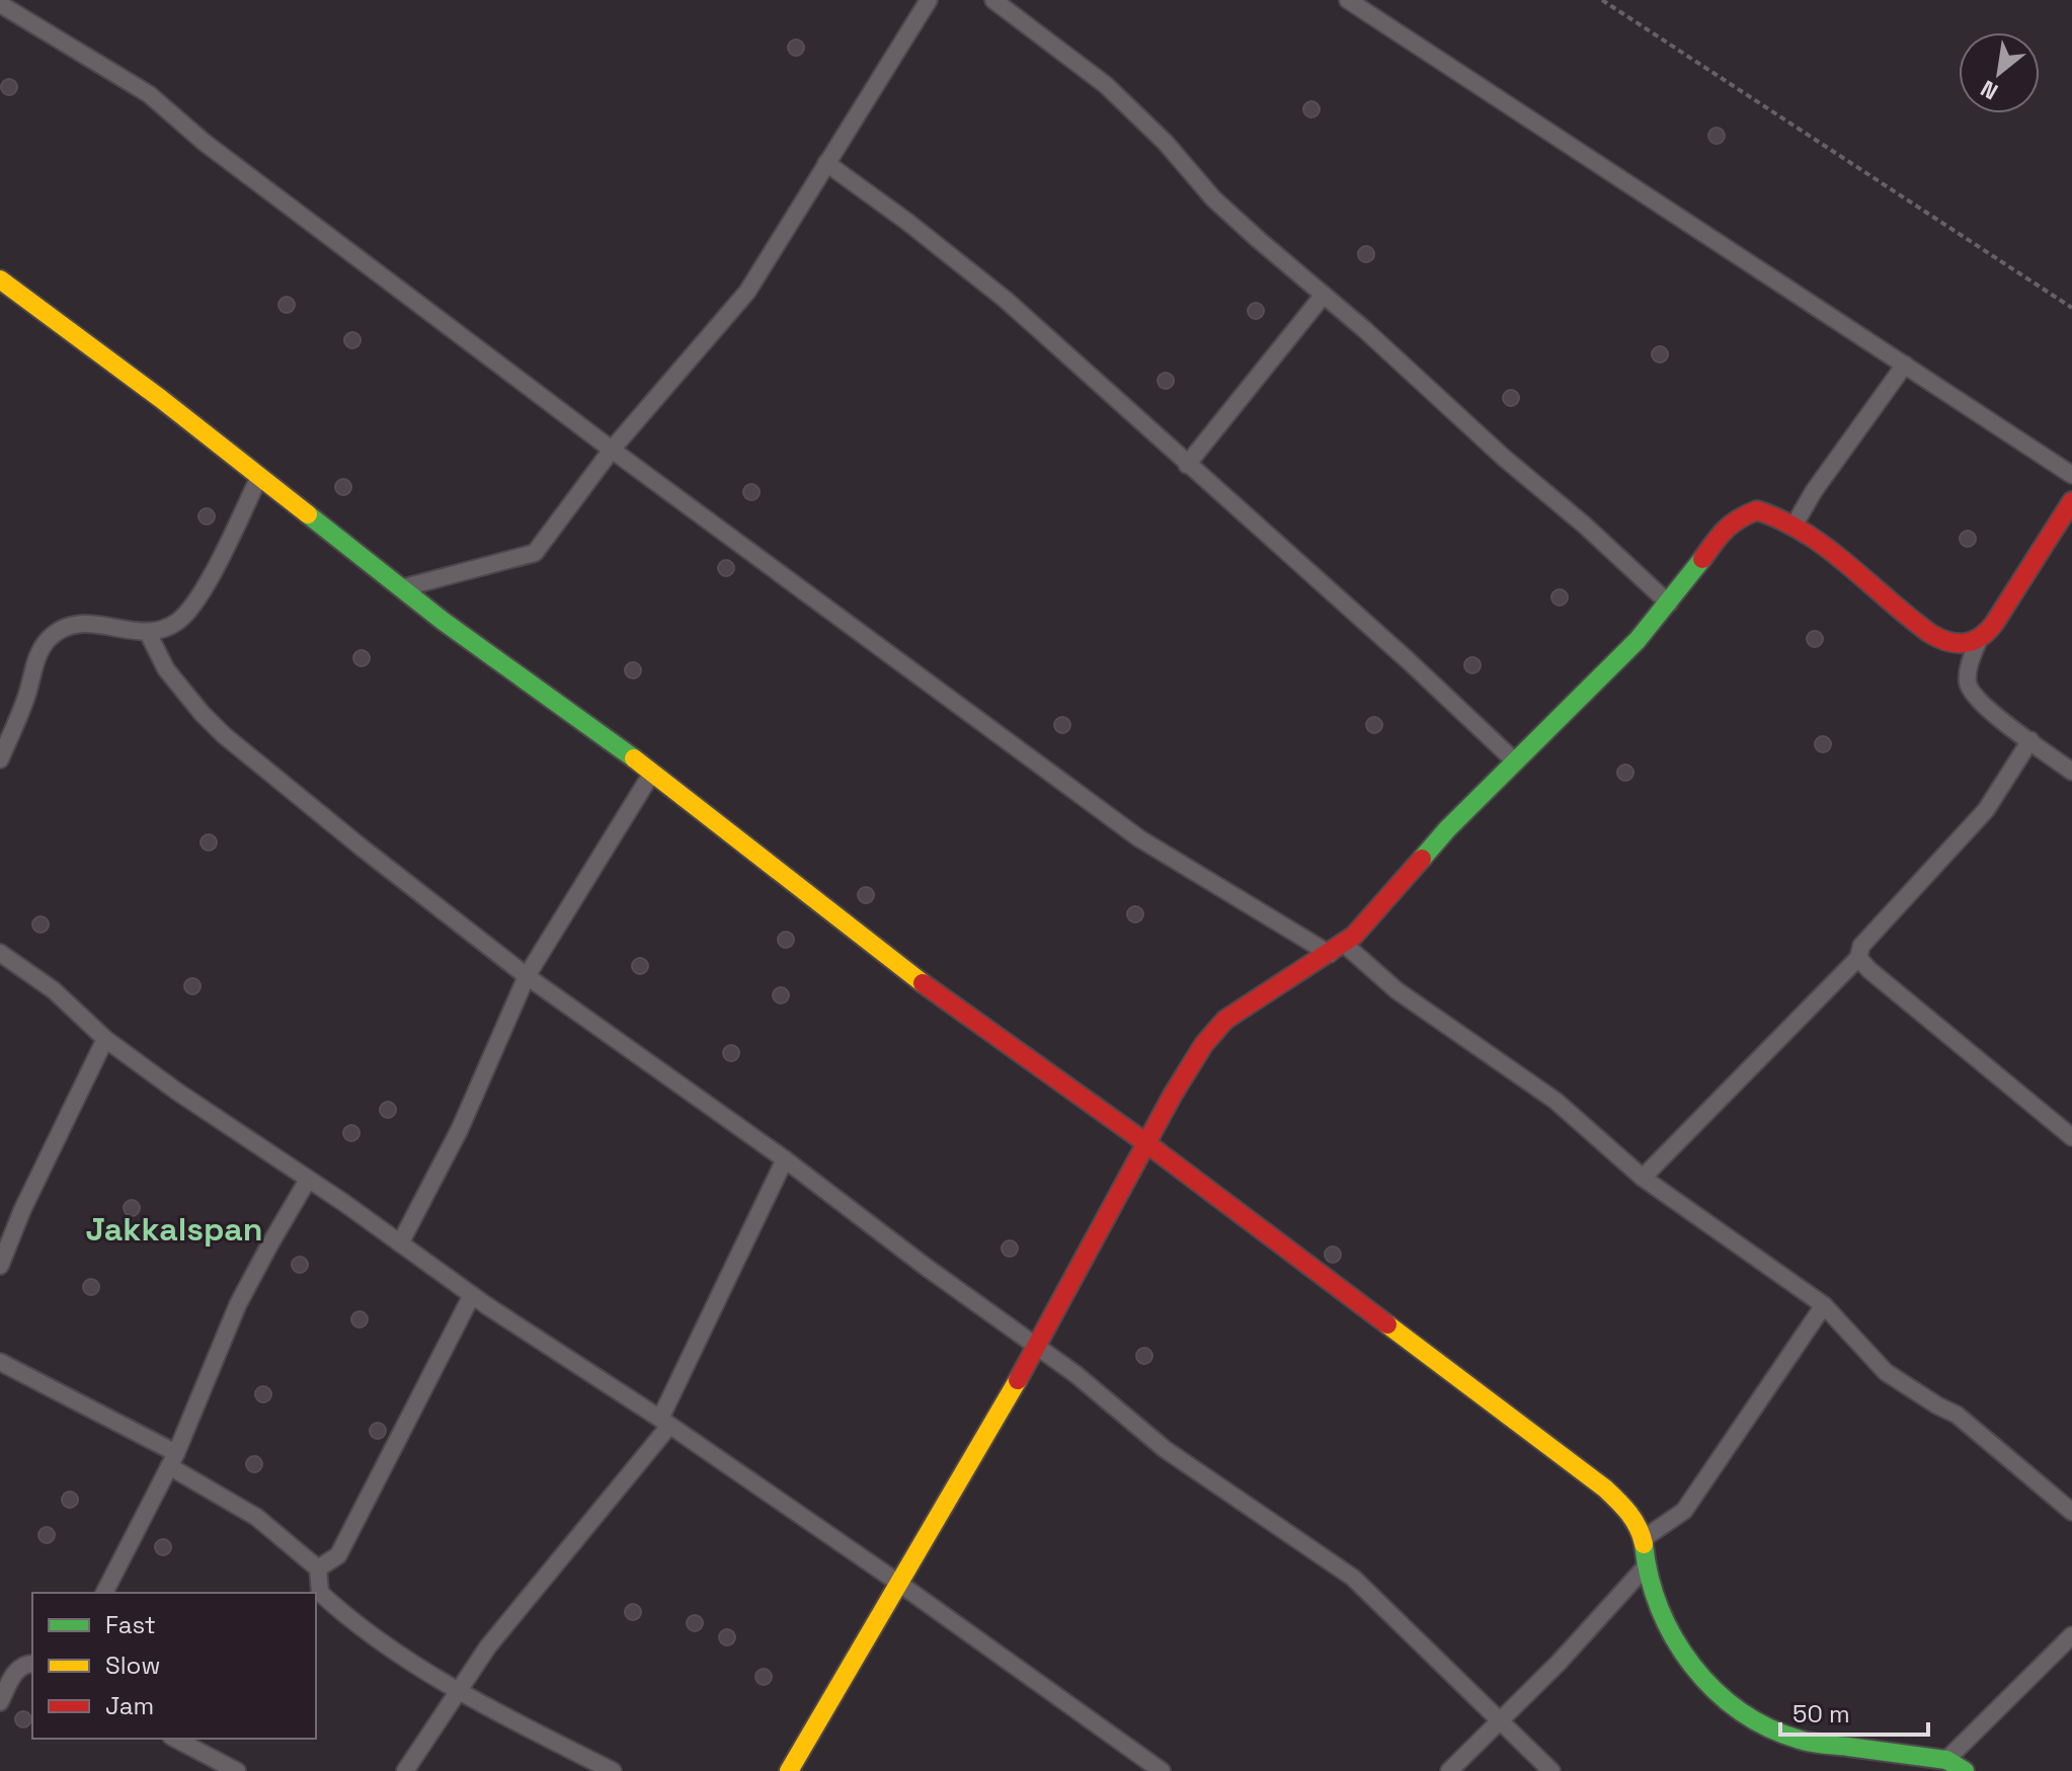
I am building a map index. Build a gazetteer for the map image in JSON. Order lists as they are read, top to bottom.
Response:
{
  "districts": ["Jakkalspan"],
  "legend": ["Fast", "Slow", "Jam"],
  "scale_bar": "50 m",
  "north": "bottom left"
}
